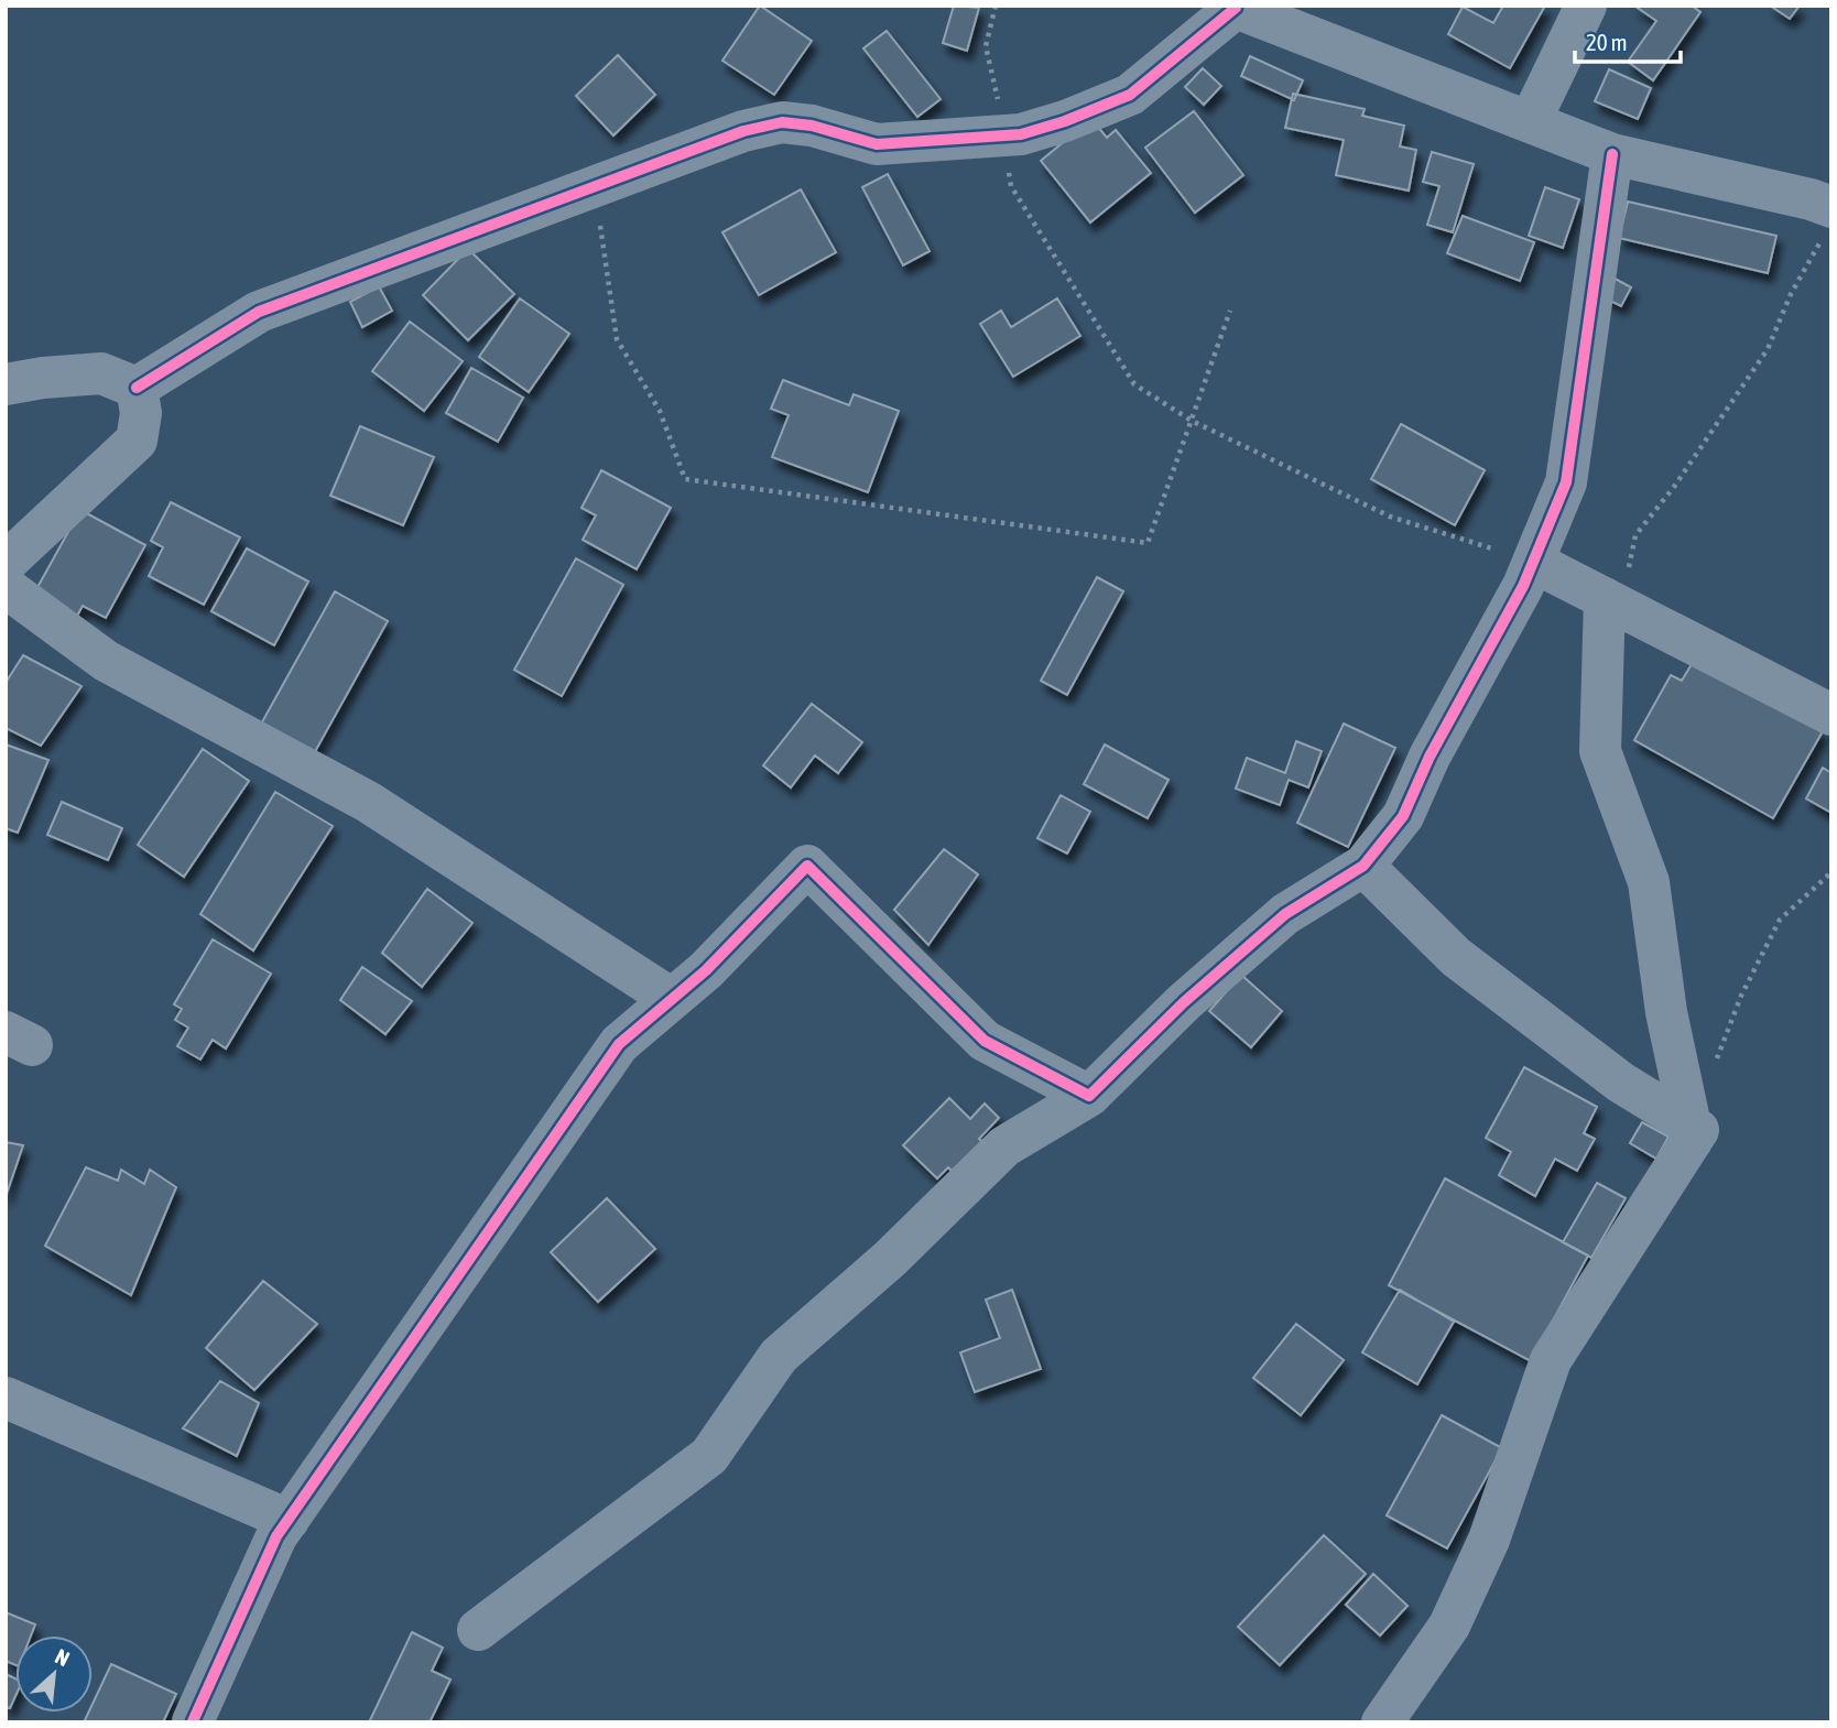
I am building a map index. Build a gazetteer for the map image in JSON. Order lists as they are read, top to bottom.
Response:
{
  "scale_bar": "20 m",
  "north": "top right"
}
